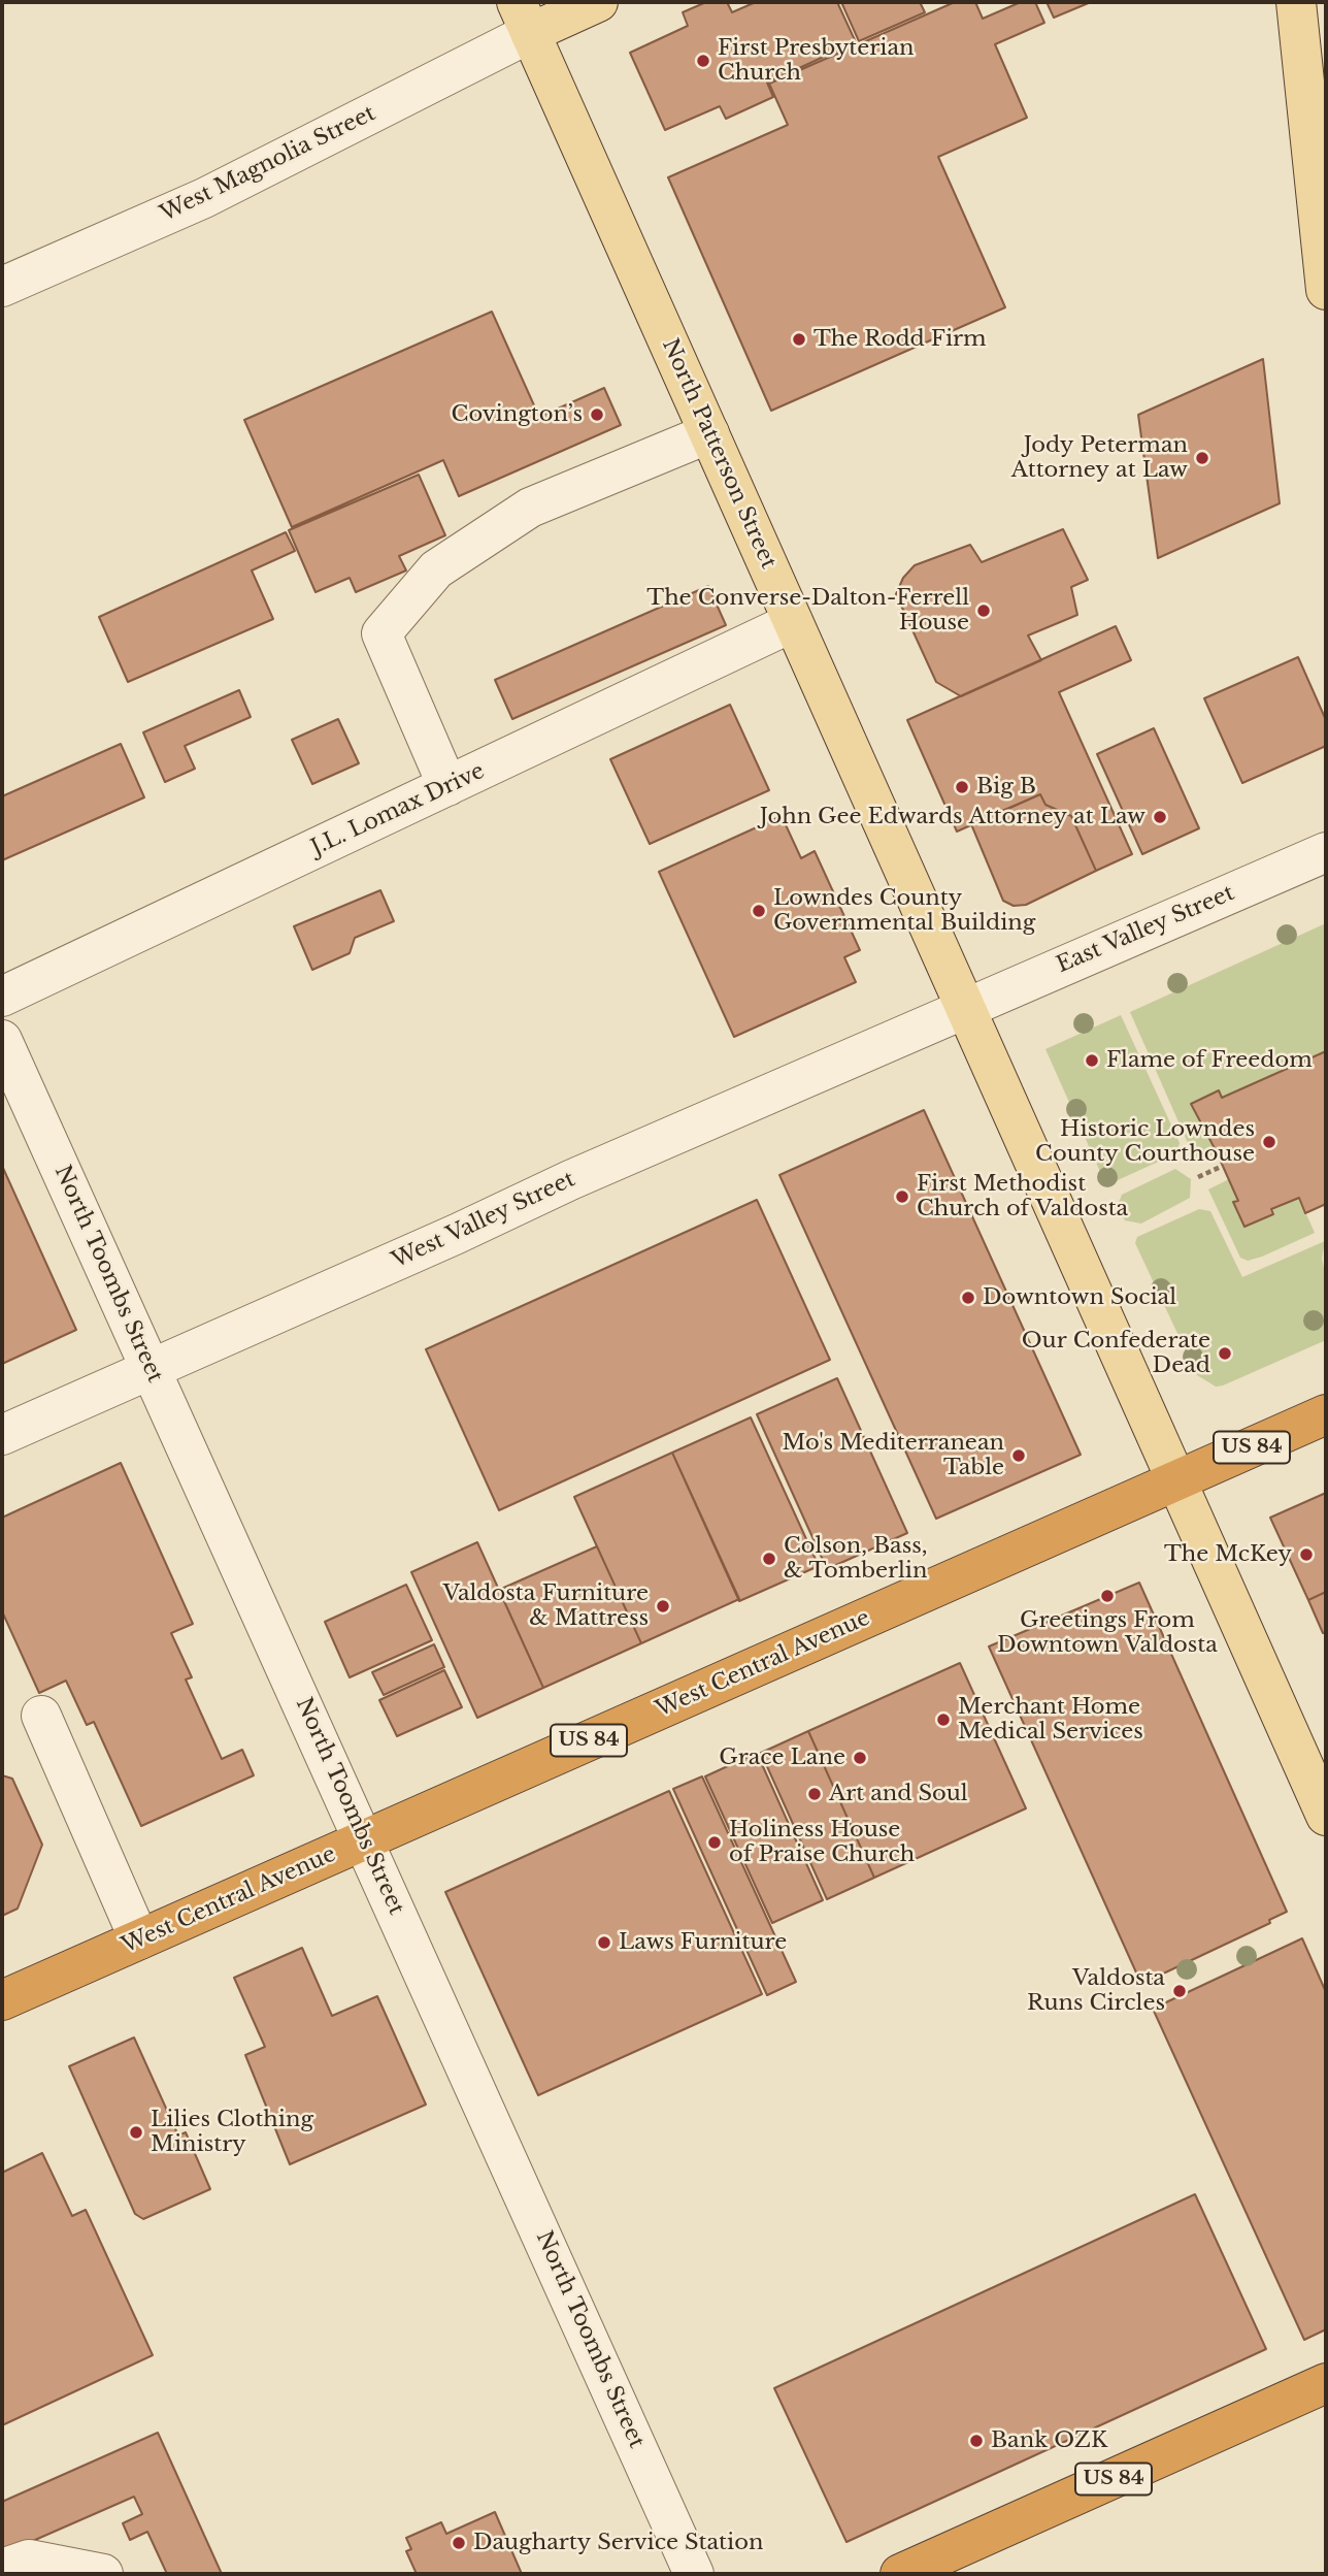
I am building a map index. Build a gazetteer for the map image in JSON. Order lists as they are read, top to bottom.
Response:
{
  "streets": {
    "highway": ["US 84", "West Central Avenue"],
    "main road": ["North Patterson Street"],
    "street": [
      "West Magnolia Street",
      "J.L. Lomax Drive",
      "East Valley Street",
      "West Valley Street",
      "North Toombs Street"
    ]
  },
  "crossings": [
    ["West Magnolia Street", "North Patterson Street"],
    ["North Patterson Street", "J.L. Lomax Drive"],
    ["North Patterson Street", "East Valley Street"],
    ["North Patterson Street", "West Valley Street"],
    ["North Patterson Street", "West Central Avenue"],
    ["East Valley Street", "West Valley Street"],
    ["West Valley Street", "North Toombs Street"],
    ["North Toombs Street", "West Central Avenue"]
  ],
  "places": [
    "First Presbyterian Church",
    "The Rodd Firm",
    "Covington’s",
    "Jody Peterman Attorney at Law",
    "The Converse-Dalton-Ferrell House",
    "Big B",
    "John Gee Edwards Attorney at Law",
    "Lowndes County Governmental Building",
    "Flame of Freedom",
    "Historic Lowndes County Courthouse",
    "First Methodist Church of Valdosta",
    "Downtown Social",
    "Our Confederate Dead",
    "Mo's Mediterranean Table",
    "The McKey",
    "Colson, Bass, & Tomberlin",
    "Greetings From Downtown Valdosta",
    "Valdosta Furniture & Mattress",
    "Merchant Home Medical Services",
    "Grace Lane",
    "Art and Soul",
    "Holiness House of Praise Church",
    "Laws Furniture",
    "Valdosta Runs Circles",
    "Lilies Clothing Ministry",
    "Bank OZK",
    "Daugharty Service Station"
  ]
}
